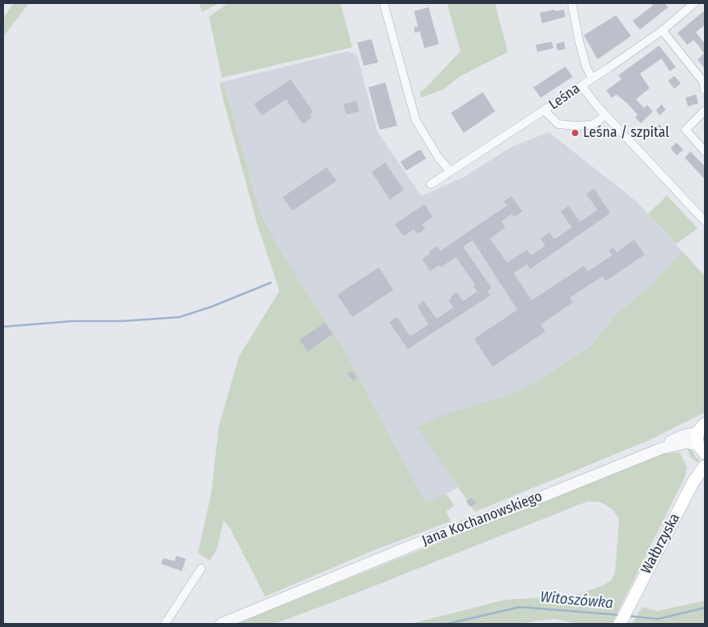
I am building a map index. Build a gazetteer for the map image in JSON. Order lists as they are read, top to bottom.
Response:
{
  "streets": {
    "main road": ["Wałbrzyska"],
    "street": ["Leśna", "Jana Kochanowskiego"]
  },
  "water": ["Witoszówka"],
  "places": ["Leśna / szpital"]
}
